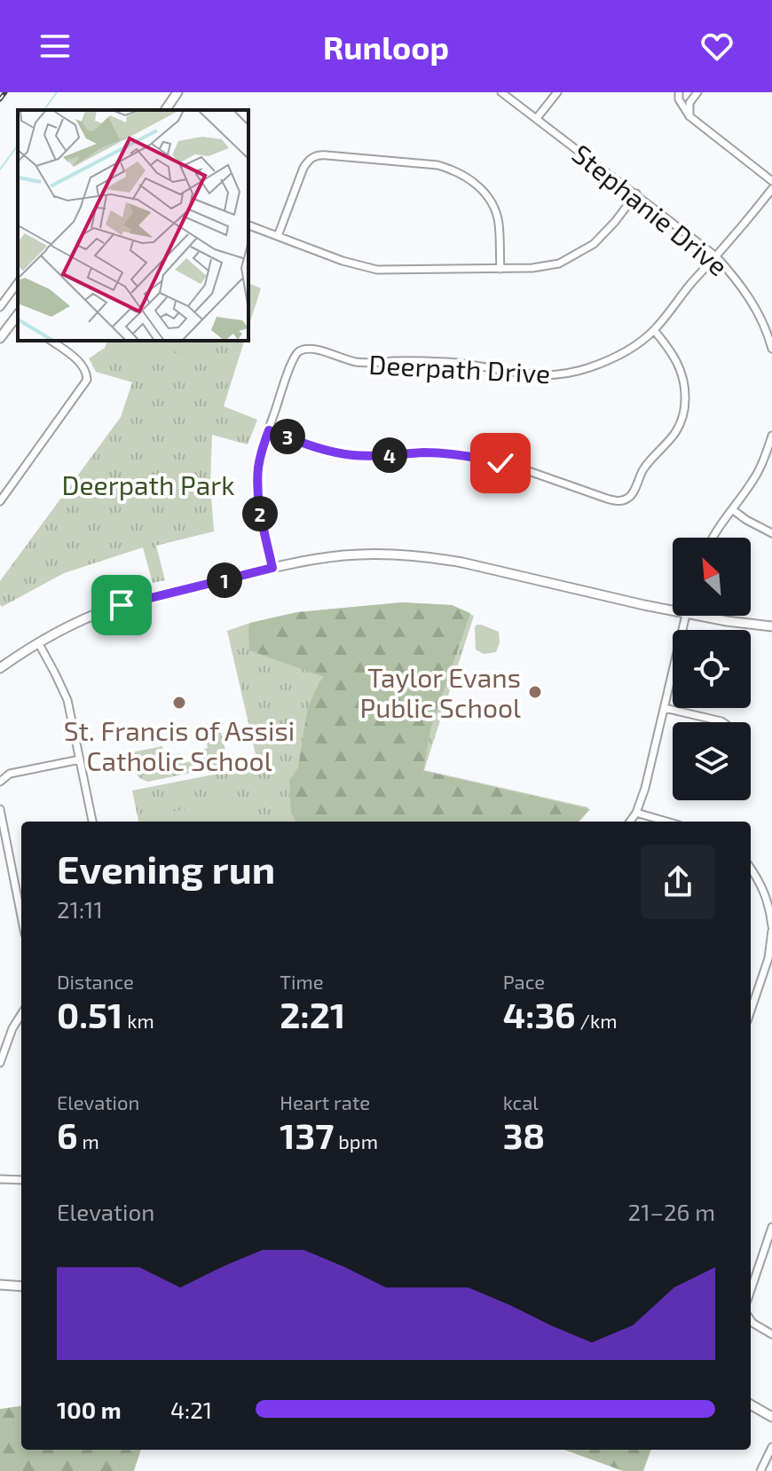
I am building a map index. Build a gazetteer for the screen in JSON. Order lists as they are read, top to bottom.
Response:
{
  "streets": {
    "street": ["Stephanie Drive", "Deerpath Drive"]
  },
  "crossings": [
    ["Stephanie Drive", "Deerpath Drive"]
  ],
  "parks": ["Deerpath Park"],
  "places": ["Taylor Evans Public School", "St. Francis of Assisi Catholic School"],
  "north": "top left",
  "page": {
    "header": "Runloop",
    "pins": [
      "3",
      "4",
      "2",
      "1"
    ],
    "heading": ["Evening run", "21:11"],
    "stats": [
      ["Distance", "0.51 km"],
      ["Time", "2:21"],
      ["Pace", "4:36 /km"],
      ["Elevation", "6 m"],
      ["Heart rate", "137 bpm"],
      ["kcal", "38"]
    ],
    "chart": ["Elevation", "21–26 m"],
    "list": [
      {
        "name": "100 m",
        "note": "4:21"
      }
    ]
  }
}
